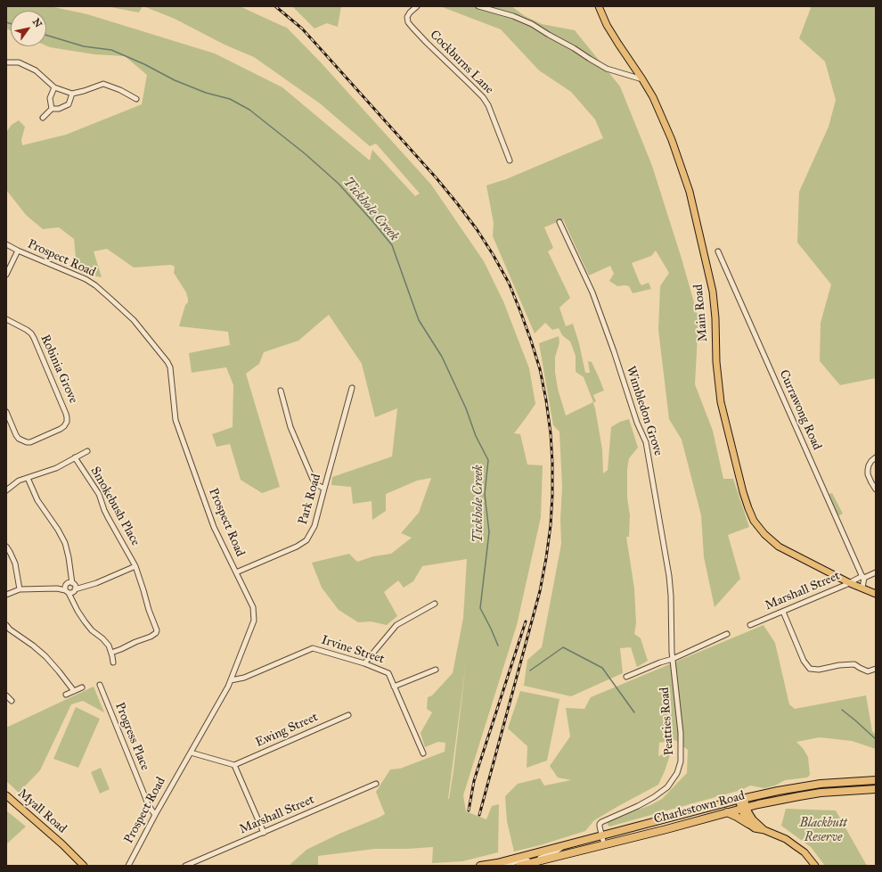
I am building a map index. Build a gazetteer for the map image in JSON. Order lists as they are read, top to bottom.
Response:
{
  "streets": {
    "highway": ["Charlestown Road"],
    "main road": ["Main Road", "Myall Road"],
    "street": [
      "Cockburns Lane",
      "Prospect Road",
      "Robinia Grove",
      "Currawong Road",
      "Wimbledon Grove",
      "Park Road",
      "Smokebush Place",
      "Marshall Street",
      "Irvine Street",
      "Peatties Road",
      "Ewing Street",
      "Progress Place"
    ]
  },
  "crossings": [
    ["Prospect Road", "Park Road"],
    ["Prospect Road", "Irvine Street"],
    ["Prospect Road", "Progress Place"],
    ["Main Road", "Marshall Street"],
    ["Currawong Road", "Marshall Street"],
    ["Wimbledon Grove", "Peatties Road"],
    ["Peatties Road", "Charlestown Road"]
  ],
  "water": ["Tickhole Creek"],
  "parks": ["Blackbutt Reserve"],
  "north": "top right"
}
